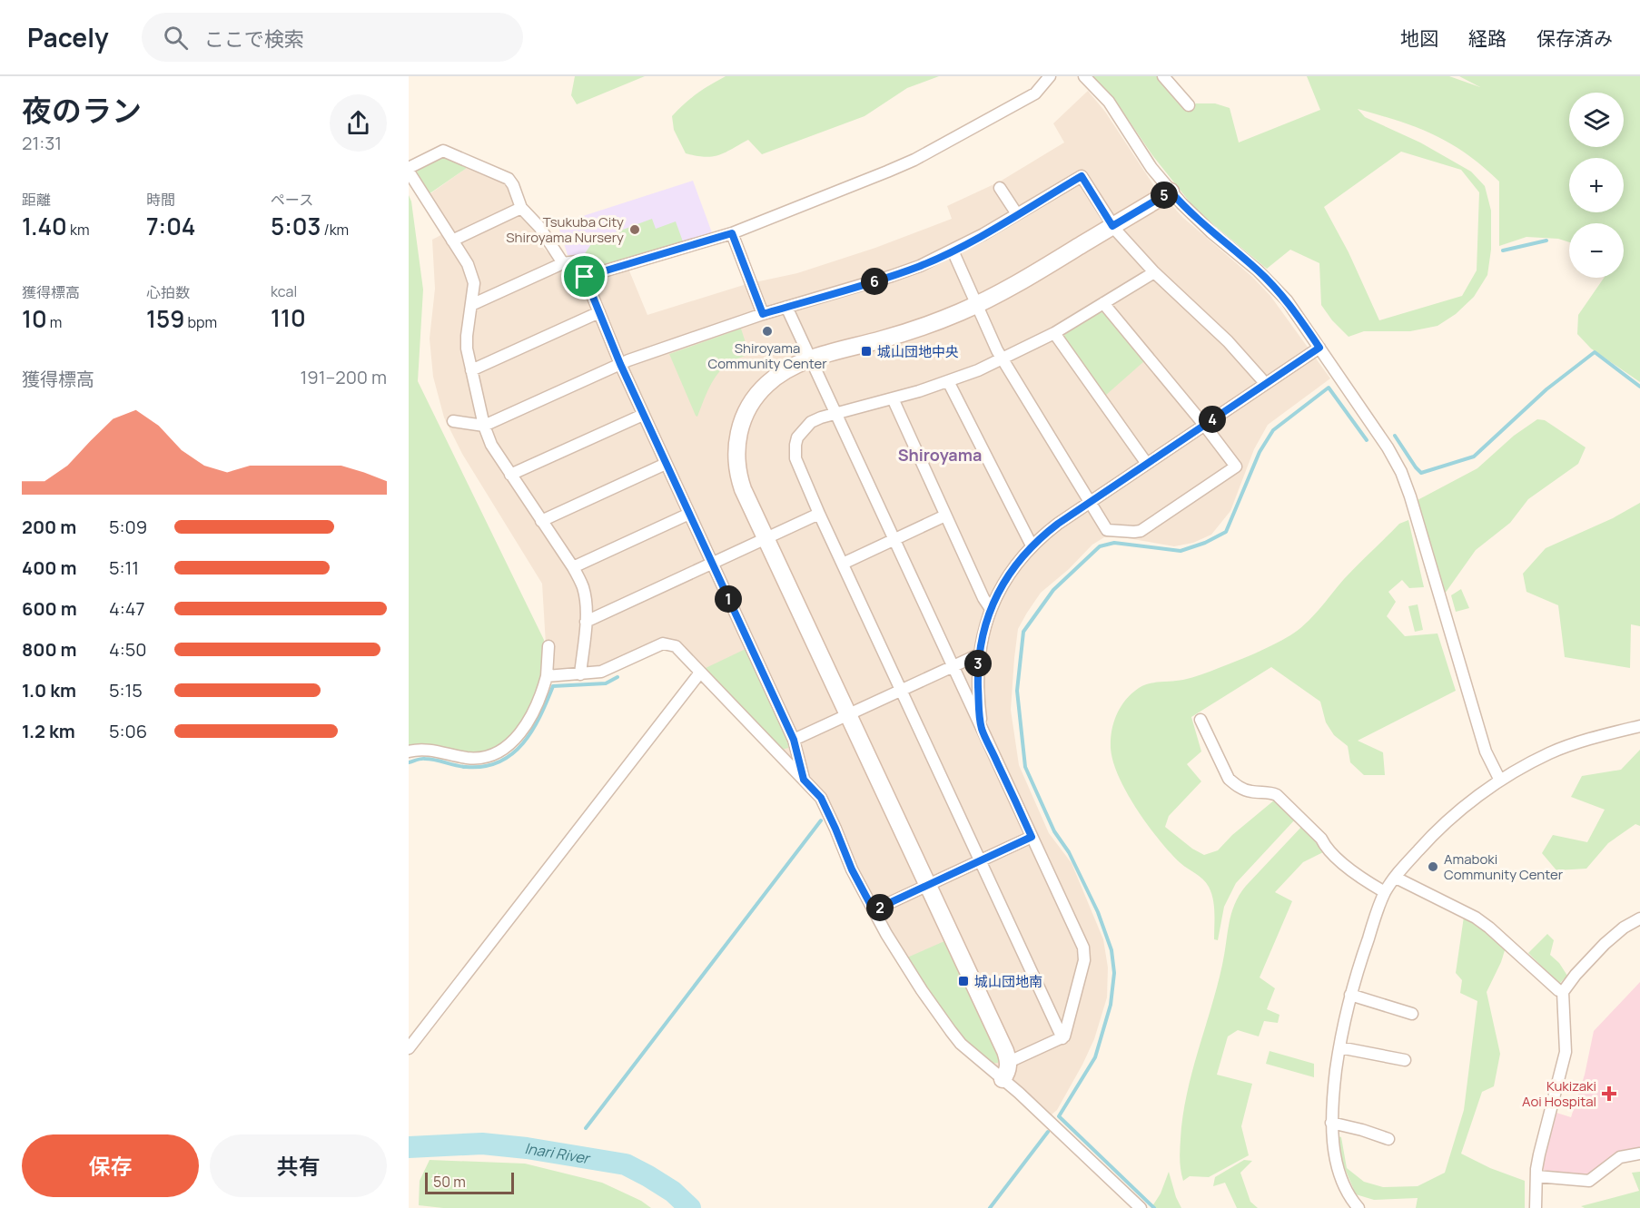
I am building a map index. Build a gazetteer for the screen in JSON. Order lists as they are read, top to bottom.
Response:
{
  "districts": ["Shiroyama"],
  "water": ["Inari River"],
  "places": {
    "other": ["Tsukuba City Shiroyama Nursery", "Shiroyama Community Center", "Amaboki Community Center"],
    "transit": ["城山団地中央", "城山団地南"],
    "health": ["Kukizaki Aoi Hospital"]
  },
  "scale_bar": "50 m",
  "page": {
    "header": "Pacely",
    "search": "ここで検索",
    "nav": ["地図", "経路", "保存済み"],
    "heading": ["夜のラン", "21:31"],
    "map_buttons": ["+", "−"],
    "stats": [
      ["距離", "1.40 km"],
      ["時間", "7:04"],
      ["ペース", "5:03 /km"],
      ["獲得標高", "10 m"],
      ["心拍数", "159 bpm"],
      ["kcal", "110"]
    ],
    "pins": [
      "5",
      "6",
      "4",
      "1",
      "3",
      "2"
    ],
    "chart": ["獲得標高", "191–200 m"],
    "list": [
      {
        "name": "200 m",
        "note": "5:09"
      },
      {
        "name": "400 m",
        "note": "5:11"
      },
      {
        "name": "600 m",
        "note": "4:47"
      },
      {
        "name": "800 m",
        "note": "4:50"
      },
      {
        "name": "1.0 km",
        "note": "5:15"
      },
      {
        "name": "1.2 km",
        "note": "5:06"
      }
    ],
    "buttons": ["保存", "共有"],
    "scale": "50 m"
  }
}
